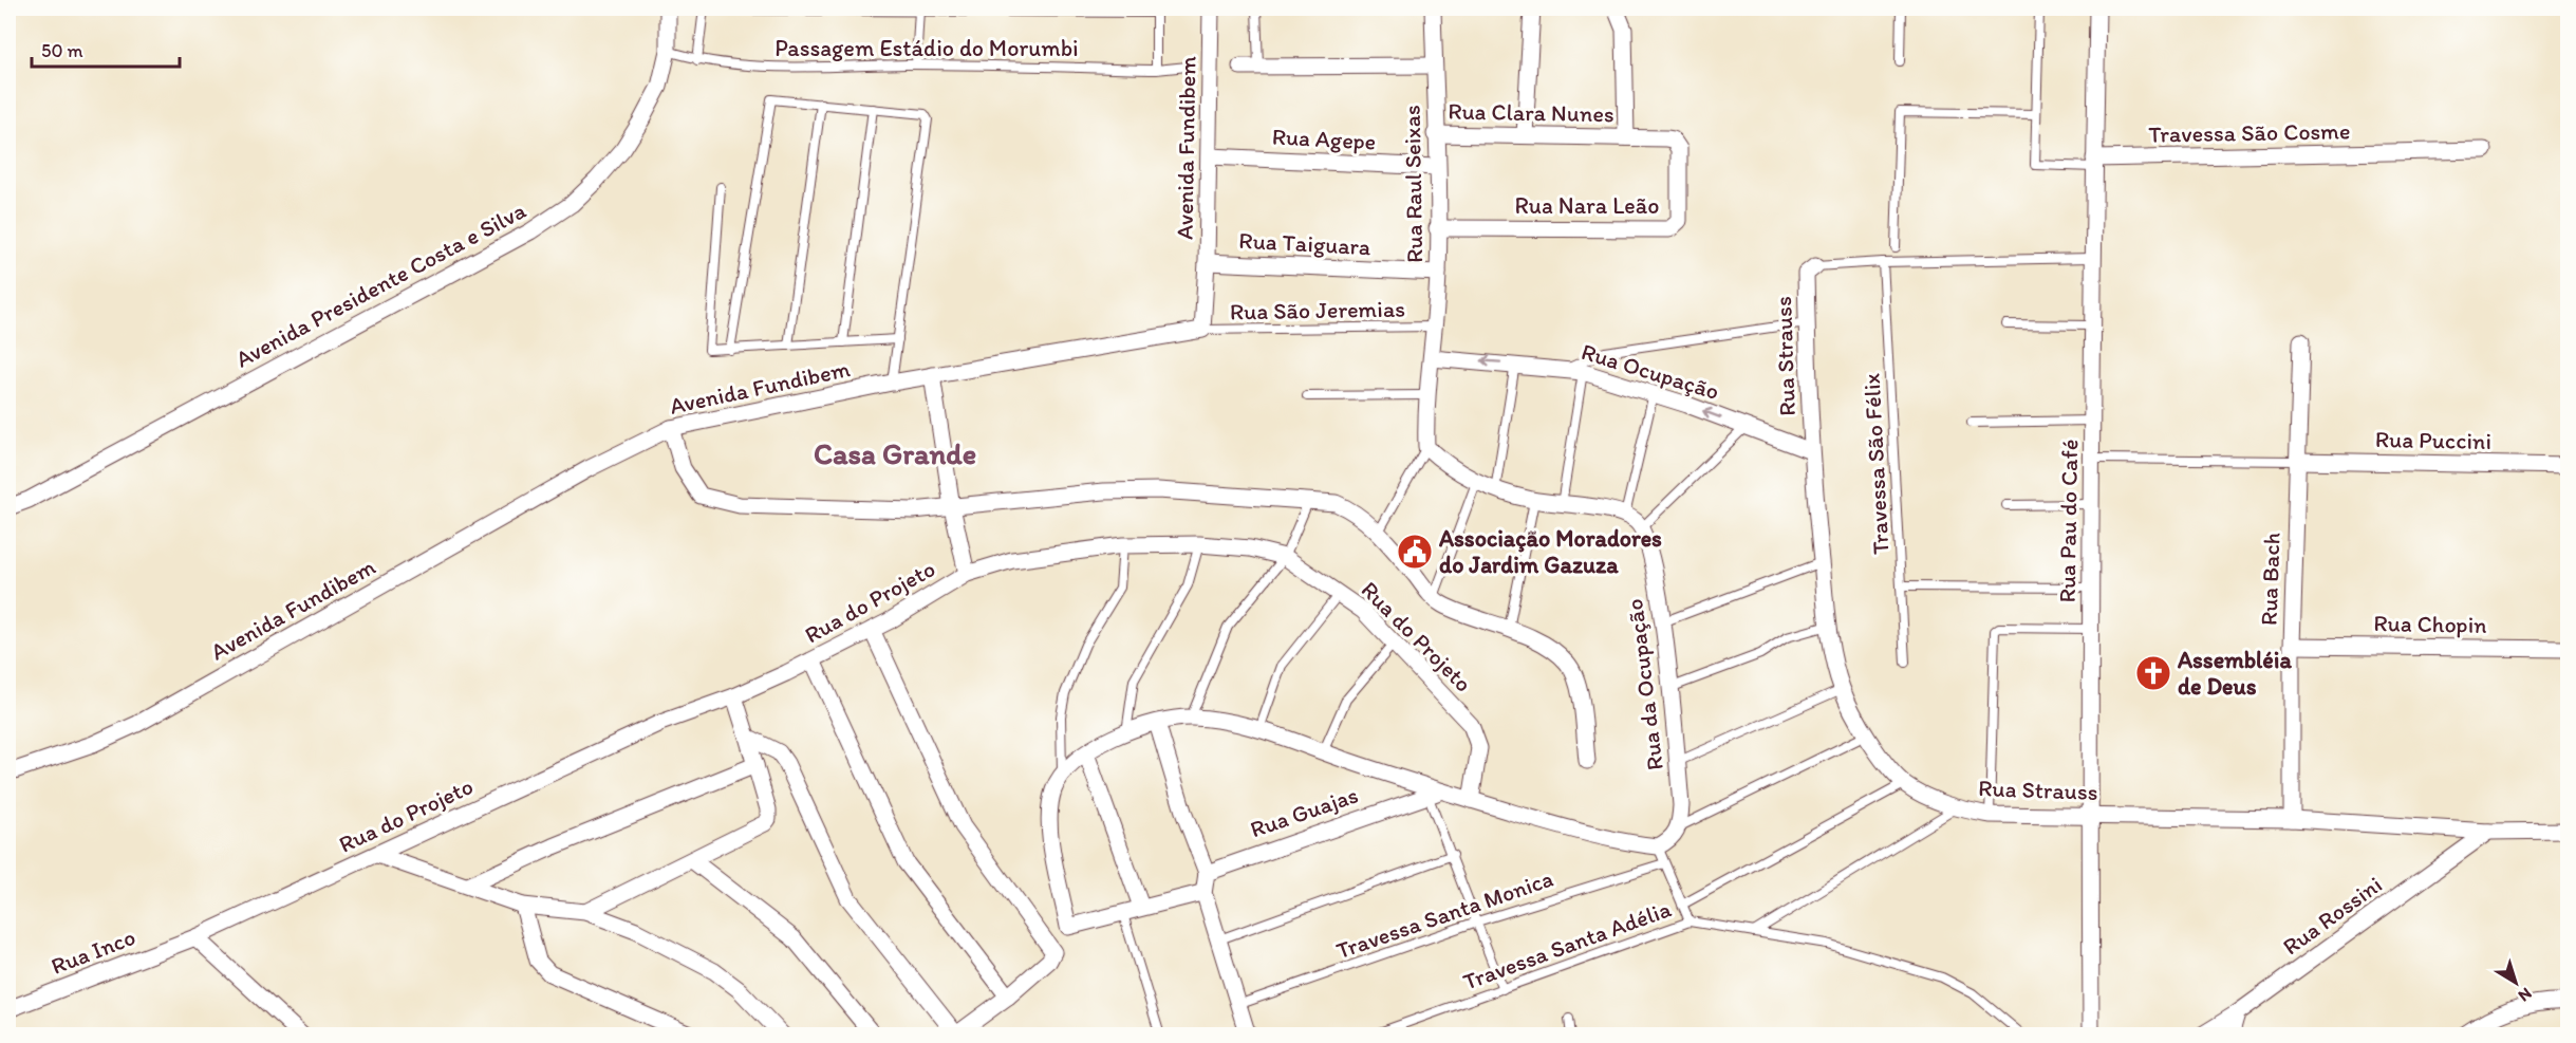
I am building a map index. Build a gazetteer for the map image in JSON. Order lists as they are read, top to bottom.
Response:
{
  "streets": {
    "street": [
      "Rua Clara Nunes",
      "Travessa São Cosme",
      "Rua Agepe",
      "Avenida Fundibem",
      "Rua Raul Seixas",
      "Rua Nara Leão",
      "Rua Taiguara",
      "Avenida Presidente Costa e Silva",
      "Rua Strauss",
      "Rua Ocupação",
      "Rua Puccini",
      "Rua Pau do Café",
      "Rua Bach",
      "Rua do Projeto",
      "Rua Chopin",
      "Rua da Ocupação",
      "Rua Guajas",
      "Rua Rossini",
      "Rua Inco"
    ],
    "lane": [
      "Passagem Estádio do Morumbi",
      "Rua São Jeremias",
      "Travessa São Félix",
      "Travessa Santa Monica",
      "Travessa Santa Adélia"
    ]
  },
  "crossings": [
    ["Passagem Estádio do Morumbi", "Avenida Presidente Costa e Silva"],
    ["Rua Clara Nunes", "Rua Raul Seixas"],
    ["Rua Clara Nunes", "Rua Nara Leão"],
    ["Travessa São Cosme", "Rua Pau do Café"],
    ["Rua Agepe", "Avenida Fundibem"],
    ["Rua Agepe", "Rua Raul Seixas"],
    ["Avenida Fundibem", "Rua Taiguara"],
    ["Avenida Fundibem", "Rua São Jeremias"],
    ["Rua Raul Seixas", "Rua Nara Leão"],
    ["Rua Raul Seixas", "Rua Taiguara"],
    ["Rua Raul Seixas", "Rua São Jeremias"],
    ["Rua Raul Seixas", "Rua Ocupação"],
    ["Rua Strauss", "Rua Ocupação"],
    ["Rua Strauss", "Rua Pau do Café"],
    ["Rua Strauss", "Rua Bach"],
    ["Rua Strauss", "Rua Rossini"],
    ["Rua Puccini", "Rua Bach"],
    ["Rua Bach", "Rua Chopin"],
    ["Rua do Projeto", "Rua Inco"]
  ],
  "districts": ["Casa Grande"],
  "places": {
    "public building": ["Associação Moradores do Jardim Gazuza"],
    "church": ["Assembléia de Deus"]
  },
  "scale_bar": "50 m",
  "north": "bottom right"
}
